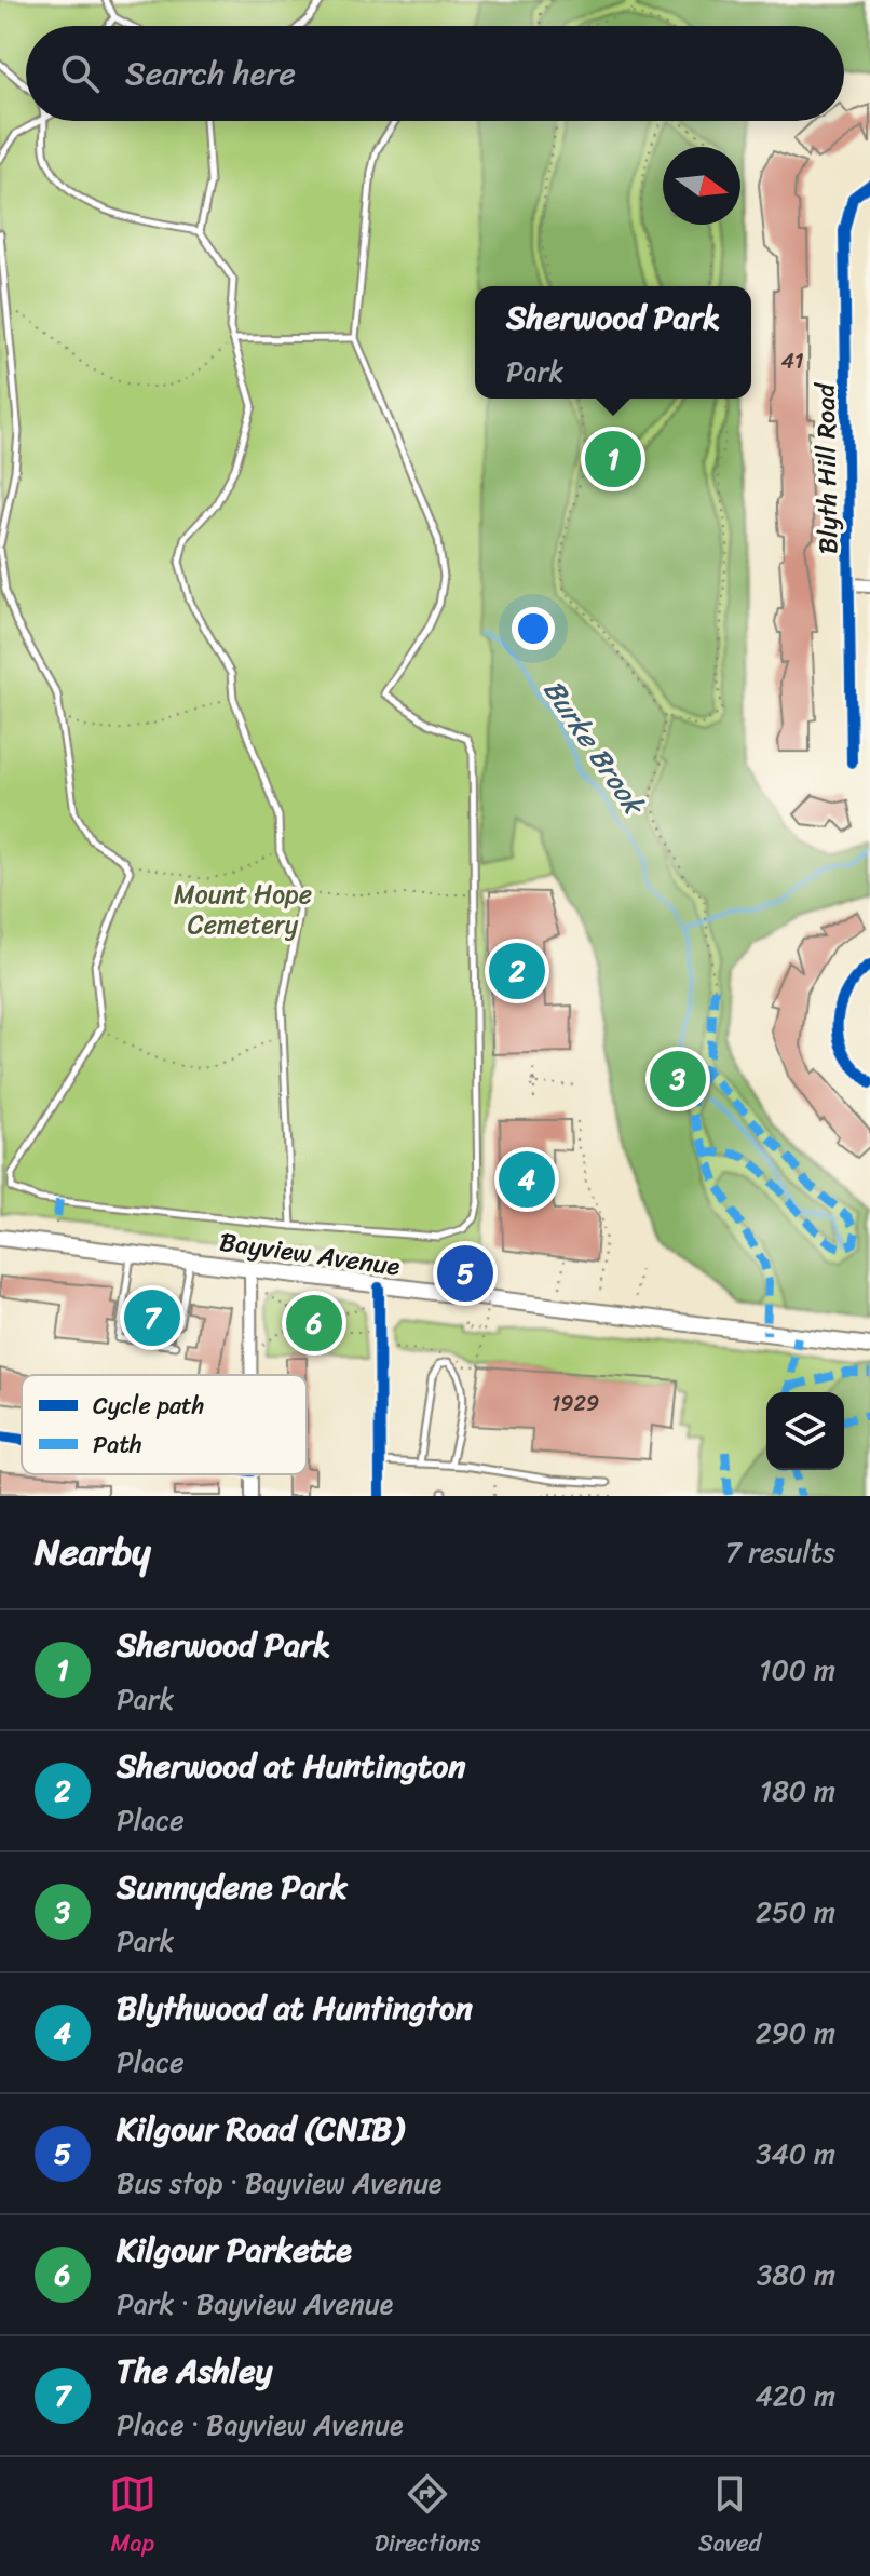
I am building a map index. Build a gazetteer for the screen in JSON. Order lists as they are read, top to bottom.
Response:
{
  "streets": {
    "main road": ["Bayview Avenue"],
    "street": ["Blyth Hill Road"]
  },
  "water": ["Burke Brook"],
  "parks": ["Mount Hope Cemetery"],
  "house_numbers": ["41", "1929"],
  "legend": ["Cycle path", "Path"],
  "north": "right",
  "page": {
    "search": "Search here",
    "popup": ["Sherwood Park", "Park"],
    "pins": [
      "1",
      "2",
      "3",
      "4",
      "5",
      "7",
      "6"
    ],
    "heading": ["Nearby", "7 results"],
    "list": [
      {
        "mark": "1",
        "name": "Sherwood Park",
        "note": "Park",
        "value": "100 m"
      },
      {
        "mark": "2",
        "name": "Sherwood at Huntington",
        "note": "Place",
        "value": "180 m"
      },
      {
        "mark": "3",
        "name": "Sunnydene Park",
        "note": "Park",
        "value": "250 m"
      },
      {
        "mark": "4",
        "name": "Blythwood at Huntington",
        "note": "Place",
        "value": "290 m"
      },
      {
        "mark": "5",
        "name": "Kilgour Road (CNIB)",
        "note": "Bus stop · Bayview Avenue",
        "value": "340 m"
      },
      {
        "mark": "6",
        "name": "Kilgour Parkette",
        "note": "Park · Bayview Avenue",
        "value": "380 m"
      },
      {
        "mark": "7",
        "name": "The Ashley",
        "note": "Place · Bayview Avenue",
        "value": "420 m"
      }
    ],
    "nav": ["Map", "Directions", "Saved"]
  }
}
